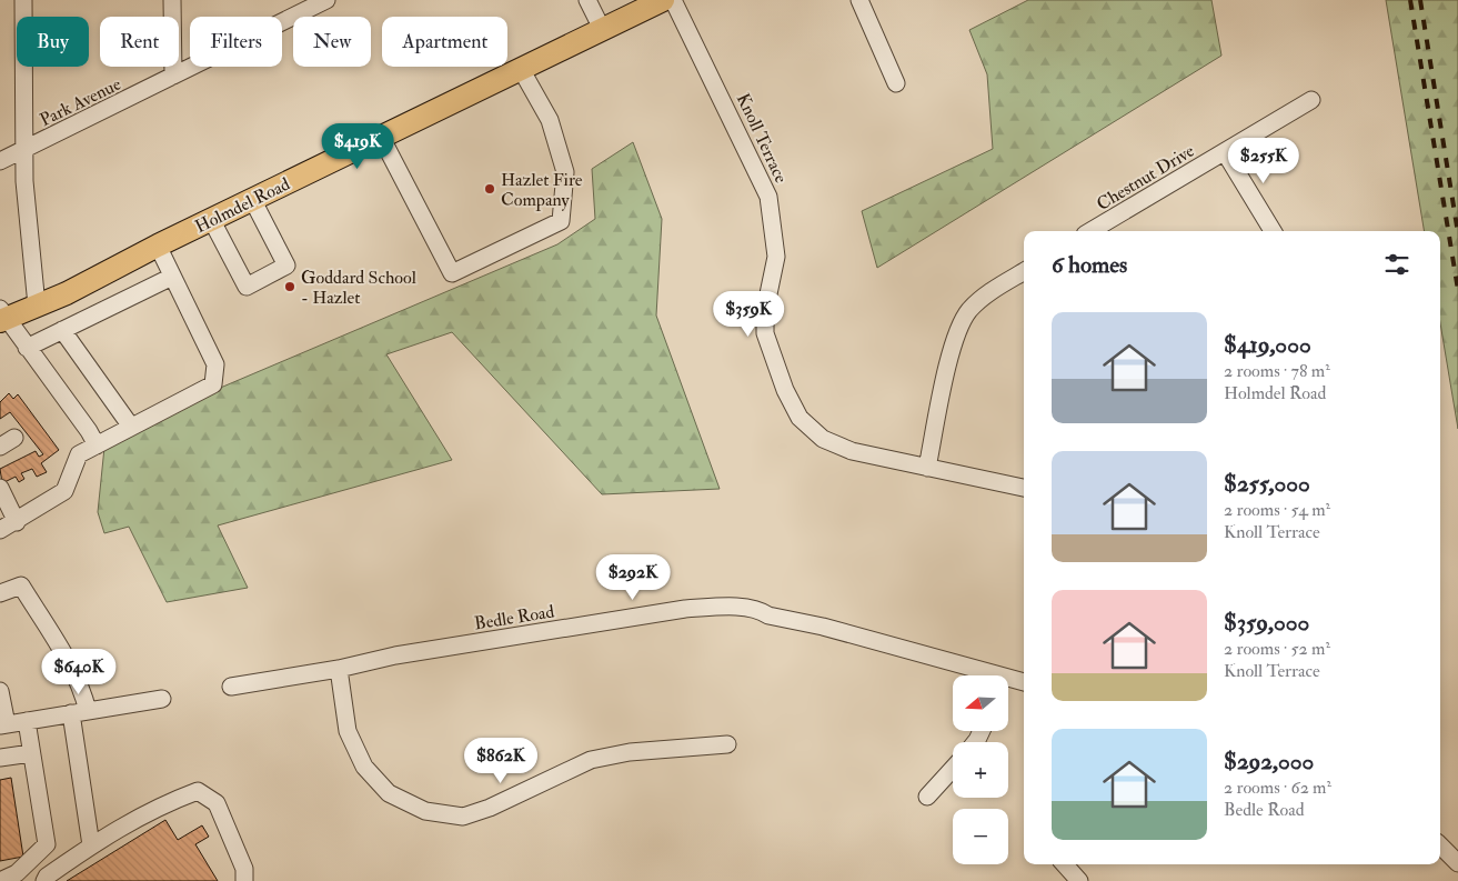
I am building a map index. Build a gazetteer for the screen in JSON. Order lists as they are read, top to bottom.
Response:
{
  "streets": {
    "main road": ["Holmdel Road"],
    "street": [
      "Park Avenue",
      "Knoll Terrace",
      "Chestnut Drive",
      "Bedle Road"
    ]
  },
  "places": ["Hazlet Fire Company", "Goddard School - Hazlet"],
  "north": "left",
  "page": {
    "chip": [
      "Buy",
      "Rent",
      "Filters",
      "New",
      "Apartment"
    ],
    "price": [
      "$419K",
      "$255K",
      "$359K",
      "$292K",
      "$640K",
      "$862K"
    ],
    "heading": "6 homes",
    "list": [
      {
        "name": "$419,000",
        "note": "2 rooms · 78 m² · Holmdel Road"
      },
      {
        "name": "$255,000",
        "note": "2 rooms · 54 m² · Knoll Terrace"
      },
      {
        "name": "$359,000",
        "note": "2 rooms · 52 m² · Knoll Terrace"
      },
      {
        "name": "$292,000",
        "note": "2 rooms · 62 m² · Bedle Road"
      }
    ],
    "map_buttons": ["+", "−"]
  }
}
